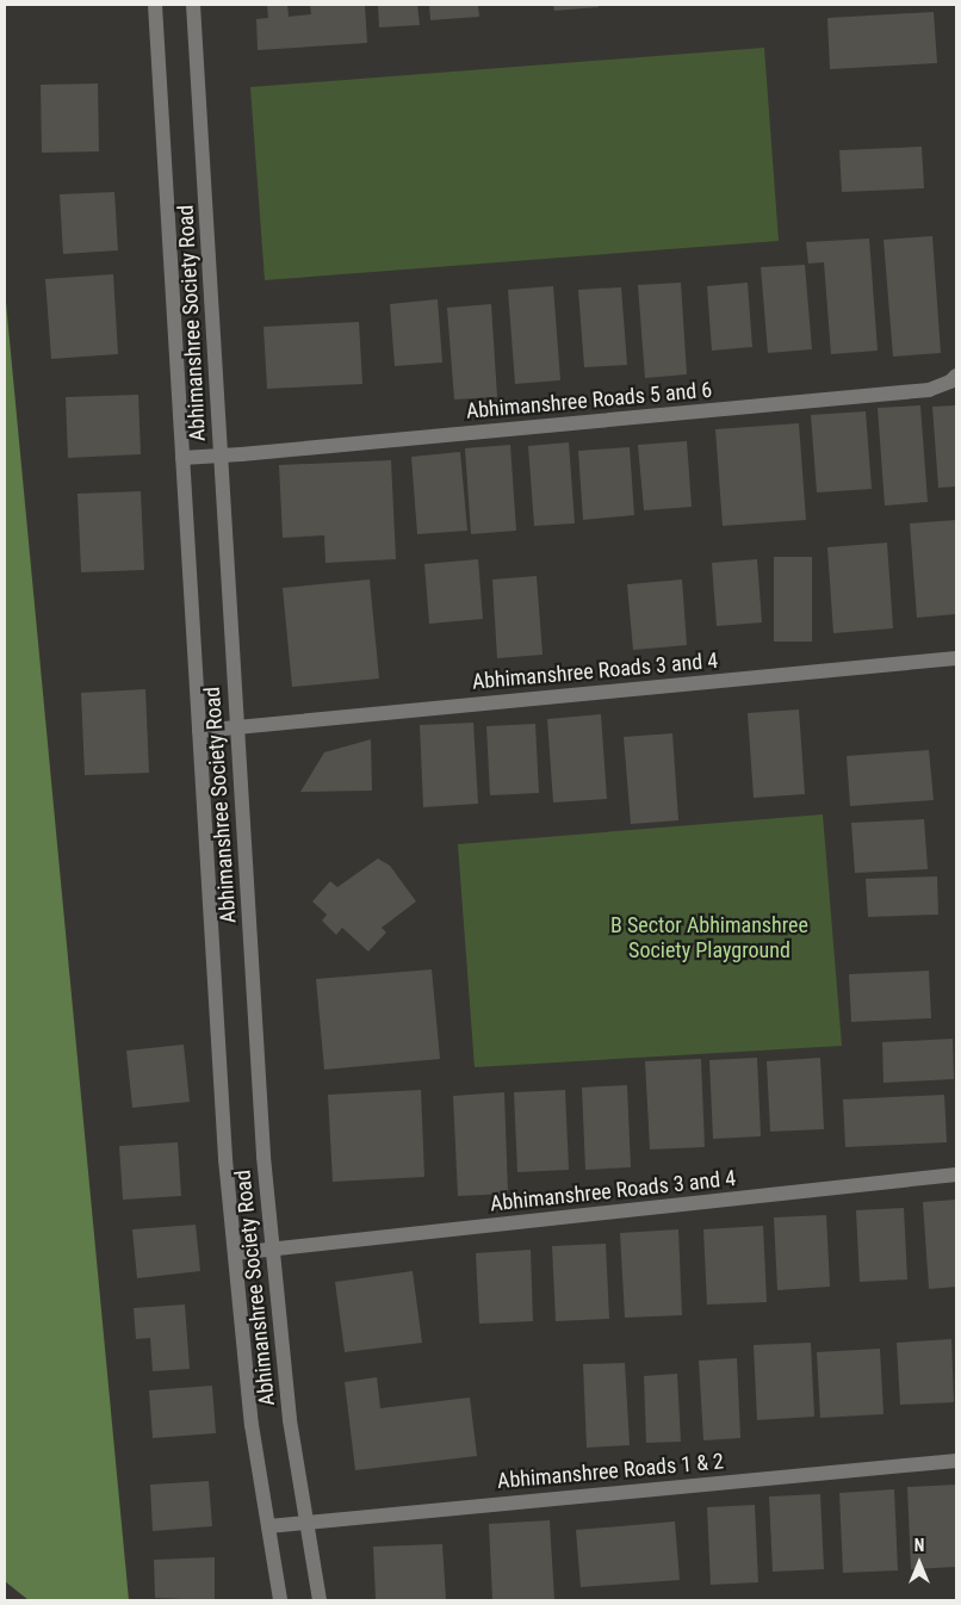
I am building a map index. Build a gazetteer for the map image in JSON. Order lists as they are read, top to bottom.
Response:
{
  "streets": {
    "street": [
      "Abhimanshree Society Road",
      "Abhimanshree Roads 5 and 6",
      "Abhimanshree Roads 3 and 4",
      "Abhimanshree Roads 1 & 2"
    ]
  },
  "crossings": [
    ["Abhimanshree Society Road", "Abhimanshree Roads 5 and 6"],
    ["Abhimanshree Society Road", "Abhimanshree Roads 3 and 4"],
    ["Abhimanshree Society Road", "Abhimanshree Roads 1 & 2"]
  ],
  "parks": ["B Sector Abhimanshree Society Playground"],
  "north": "top"
}
